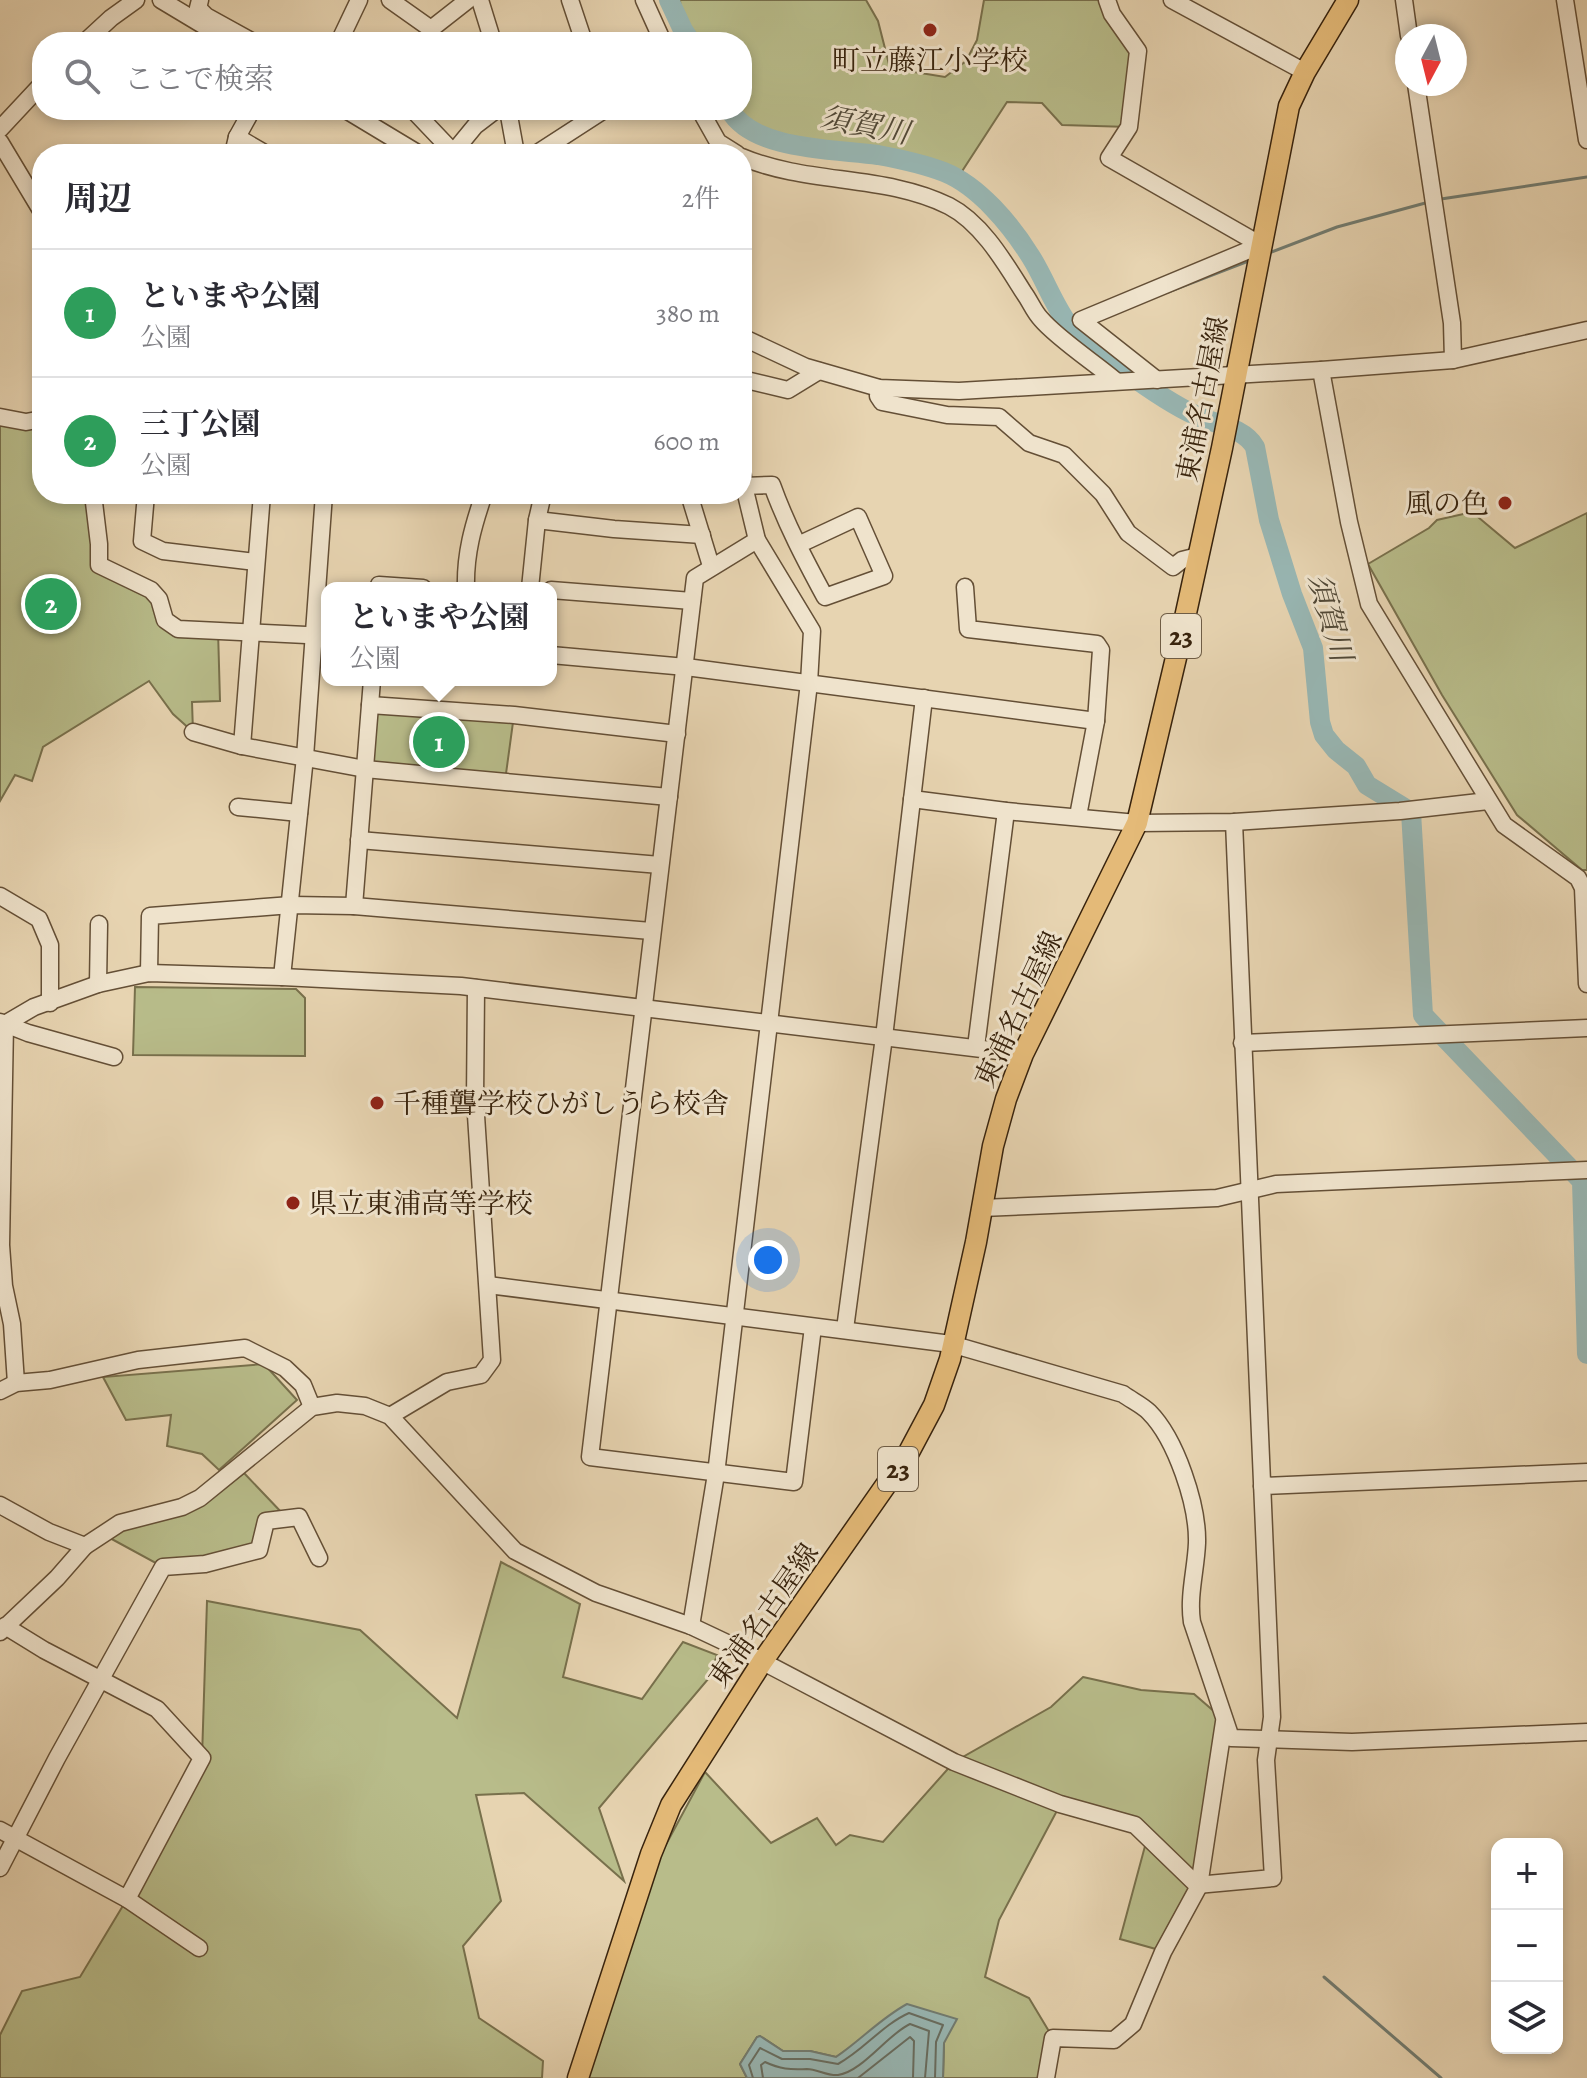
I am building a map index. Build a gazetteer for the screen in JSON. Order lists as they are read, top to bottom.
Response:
{
  "streets": {
    "main road": ["東浦名古屋線", "23"]
  },
  "water": ["須賀川"],
  "places": [
    "町立藤江小学校",
    "風の色",
    "千種聾学校ひがしうら校舎",
    "県立東浦高等学校"
  ],
  "north": "bottom",
  "page": {
    "search": "ここで検索",
    "heading": ["周辺", "2件"],
    "list": [
      {
        "mark": "1",
        "name": "といまや公園",
        "note": "公園",
        "value": "380 m"
      },
      {
        "mark": "2",
        "name": "三丁公園",
        "note": "公園",
        "value": "600 m"
      }
    ],
    "pins": ["2", "1"],
    "popup": ["といまや公園", "公園"],
    "map_buttons": ["+", "−"]
  }
}
